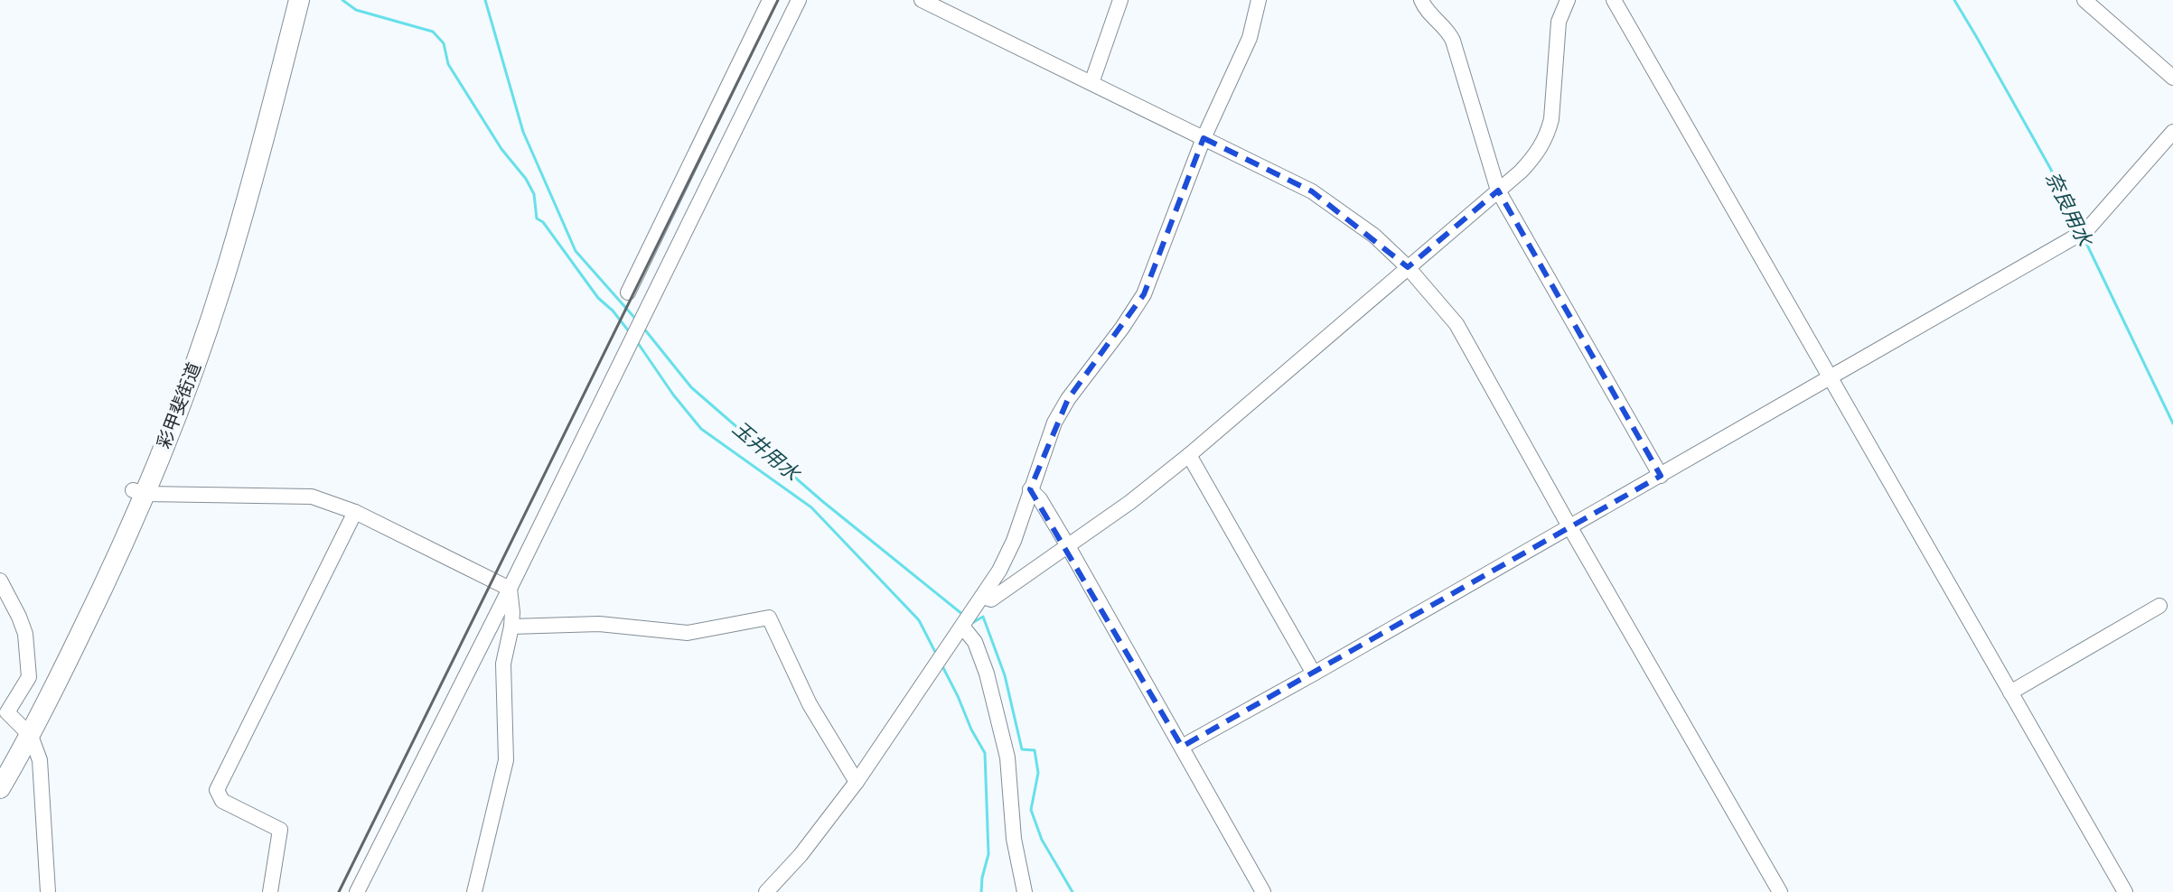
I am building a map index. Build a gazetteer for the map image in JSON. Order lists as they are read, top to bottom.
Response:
{
  "streets": {
    "highway": ["彩甲斐街道"]
  },
  "water": ["奈良用水", "玉井用水"]
}
